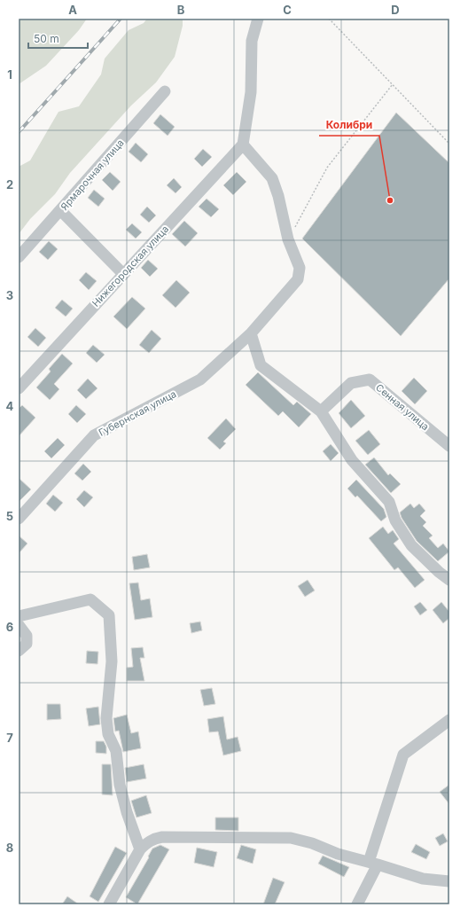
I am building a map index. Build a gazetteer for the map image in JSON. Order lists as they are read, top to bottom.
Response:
{
  "streets": {
    "street": [
      "Ярмарочная улица",
      "Нижегородская улица",
      "Сенная улица",
      "Губернская улица"
    ]
  },
  "crossings": [
    ["Нижегородская улица", "Губернская улица"]
  ],
  "places": ["Колибри"],
  "scale_bar": "50 m",
  "grid": {
    "columns": [
      "A",
      "B",
      "C",
      "D"
    ],
    "rows": [
      "1",
      "2",
      "3",
      "4",
      "5",
      "6",
      "7",
      "8"
    ]
  }
}
